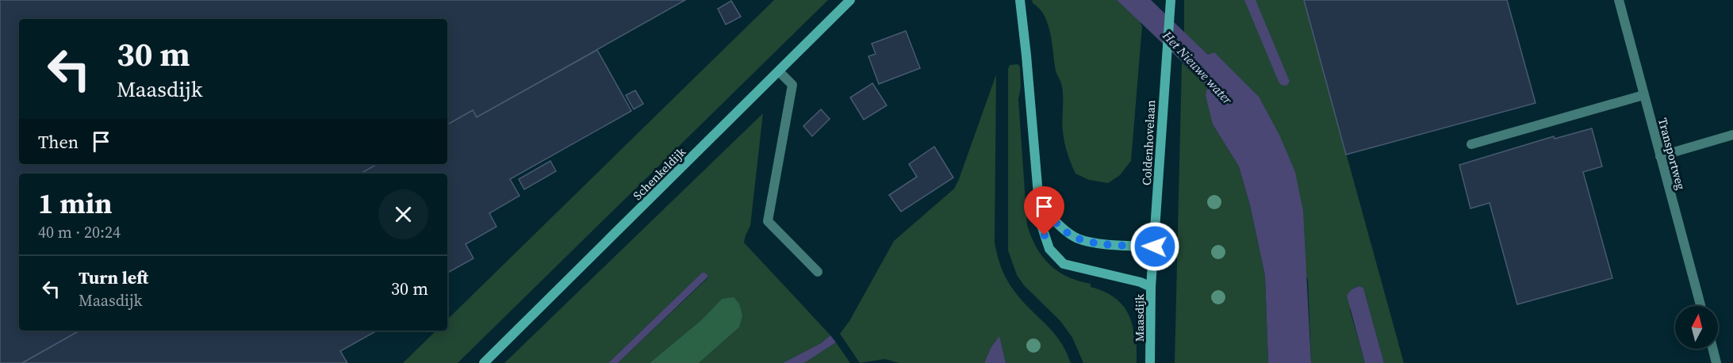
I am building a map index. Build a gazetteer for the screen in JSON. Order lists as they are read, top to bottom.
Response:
{
  "streets": {
    "street": [
      "Coldenhovelaan",
      "Transportweg",
      "Schenkeldijk",
      "Maasdijk"
    ]
  },
  "crossings": [
    ["Coldenhovelaan", "Maasdijk"]
  ],
  "water": ["Het Nieuwe water"],
  "north": "top",
  "page": {
    "turn": ["30 m", "Maasdijk"],
    "then": "Then",
    "heading": ["1 min", "40 m · 20:24"],
    "list": [
      {
        "name": "Turn left",
        "note": "Maasdijk",
        "value": "30 m"
      }
    ]
  }
}
